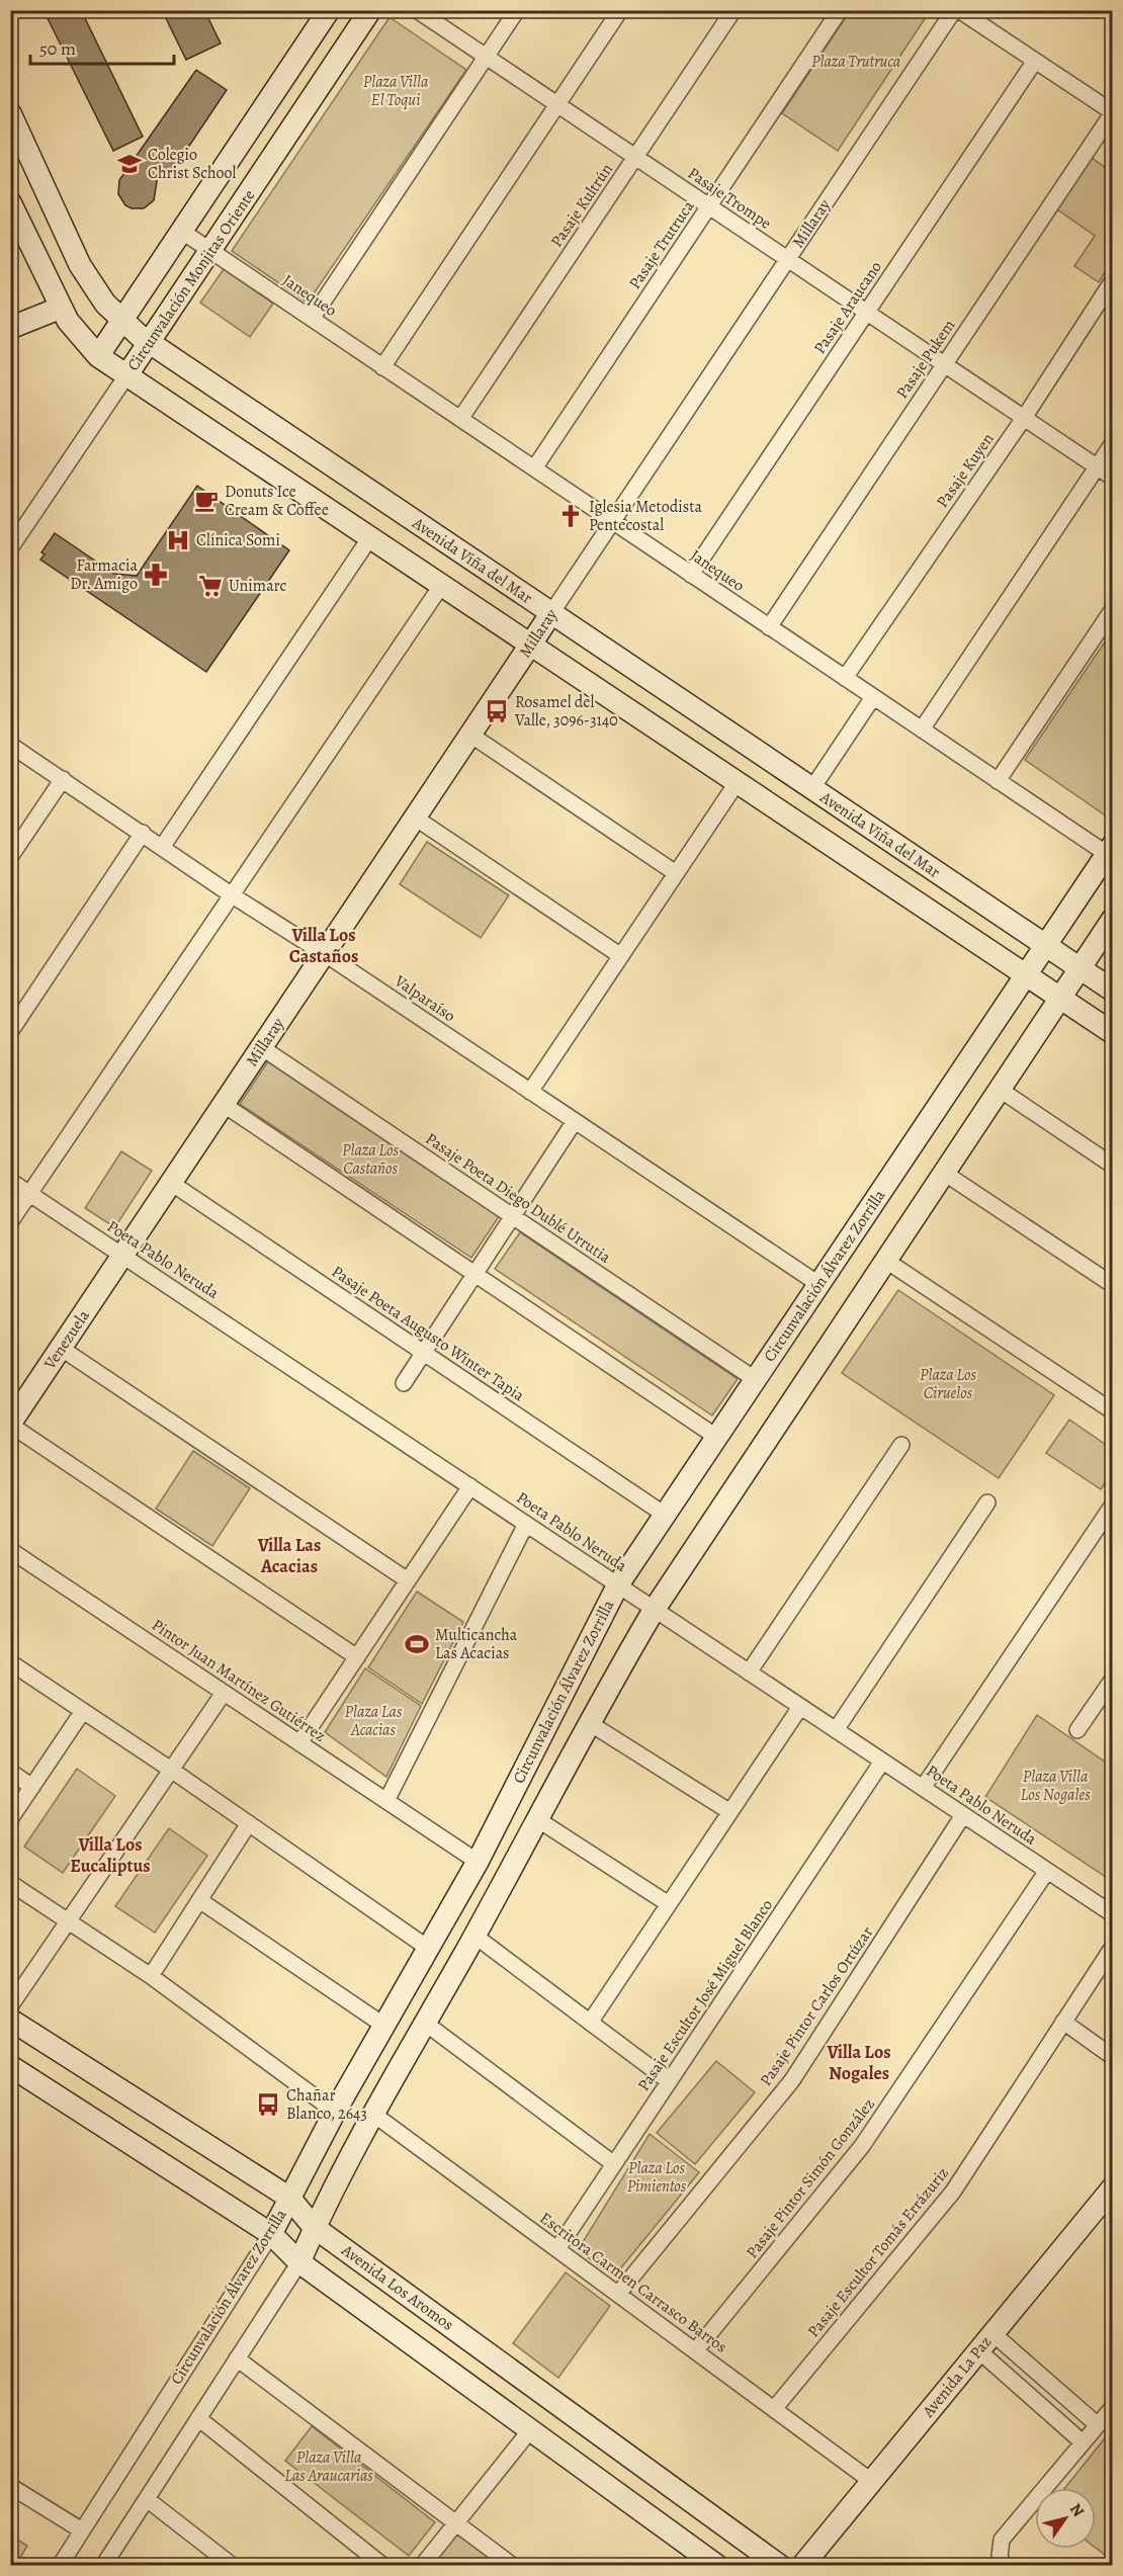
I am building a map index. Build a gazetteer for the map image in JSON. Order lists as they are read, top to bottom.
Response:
{
  "streets": {
    "main road": [
      "Millaray",
      "Circunvalación Monjitas Oriente",
      "Avenida Viña del Mar",
      "Circunvalación Álvarez Zorrilla",
      "Venezuela",
      "Avenida Los Aromos",
      "Avenida La Paz"
    ],
    "street": [
      "Pasaje Trompe",
      "Pasaje Kultrún",
      "Pasaje Trutruca",
      "Janequeo",
      "Pasaje Araucano",
      "Pasaje Pukem",
      "Pasaje Kuyen",
      "Valparaíso",
      "Pasaje Poeta Diego Dublé Urrutia",
      "Poeta Pablo Neruda",
      "Pasaje Poeta Augusto Winter Tapia",
      "Pintor Juan Martínez Gutiérrez",
      "Pasaje Escultor José Miguel Blanco",
      "Pasaje Pintor Carlos Ortúzar",
      "Pasaje Pintor Simón González",
      "Pasaje Escultor Tomás Errázuriz",
      "Escritora Carmen Carrasco Barros"
    ]
  },
  "crossings": [
    ["Pasaje Trompe", "Pasaje Kultrún"],
    ["Pasaje Trompe", "Millaray"],
    ["Pasaje Trompe", "Pasaje Trutruca"],
    ["Pasaje Trompe", "Pasaje Araucano"],
    ["Pasaje Trompe", "Pasaje Pukem"],
    ["Pasaje Trompe", "Pasaje Kuyen"],
    ["Pasaje Kultrún", "Janequeo"],
    ["Millaray", "Janequeo"],
    ["Millaray", "Avenida Viña del Mar"],
    ["Millaray", "Valparaíso"],
    ["Millaray", "Pasaje Poeta Diego Dublé Urrutia"],
    ["Millaray", "Poeta Pablo Neruda"],
    ["Millaray", "Pasaje Poeta Augusto Winter Tapia"],
    ["Millaray", "Venezuela"],
    ["Pasaje Trutruca", "Janequeo"],
    ["Circunvalación Monjitas Oriente", "Janequeo"],
    ["Circunvalación Monjitas Oriente", "Avenida Viña del Mar"],
    ["Janequeo", "Pasaje Araucano"],
    ["Janequeo", "Pasaje Pukem"],
    ["Janequeo", "Pasaje Kuyen"],
    ["Janequeo", "Circunvalación Álvarez Zorrilla"],
    ["Avenida Viña del Mar", "Circunvalación Álvarez Zorrilla"],
    ["Valparaíso", "Circunvalación Álvarez Zorrilla"],
    ["Pasaje Poeta Diego Dublé Urrutia", "Circunvalación Álvarez Zorrilla"],
    ["Poeta Pablo Neruda", "Circunvalación Álvarez Zorrilla"],
    ["Poeta Pablo Neruda", "Venezuela"],
    ["Poeta Pablo Neruda", "Pasaje Escultor José Miguel Blanco"],
    ["Poeta Pablo Neruda", "Pasaje Pintor Carlos Ortúzar"],
    ["Poeta Pablo Neruda", "Pasaje Pintor Simón González"],
    ["Circunvalación Álvarez Zorrilla", "Pasaje Poeta Augusto Winter Tapia"],
    ["Circunvalación Álvarez Zorrilla", "Pintor Juan Martínez Gutiérrez"],
    ["Circunvalación Álvarez Zorrilla", "Escritora Carmen Carrasco Barros"],
    ["Circunvalación Álvarez Zorrilla", "Avenida Los Aromos"],
    ["Pasaje Escultor José Miguel Blanco", "Escritora Carmen Carrasco Barros"],
    ["Pasaje Pintor Carlos Ortúzar", "Escritora Carmen Carrasco Barros"],
    ["Pasaje Pintor Simón González", "Escritora Carmen Carrasco Barros"],
    ["Pasaje Escultor Tomás Errázuriz", "Escritora Carmen Carrasco Barros"],
    ["Escritora Carmen Carrasco Barros", "Avenida La Paz"]
  ],
  "districts": [
    "Villa Los Castaños",
    "Villa Las Acacias",
    "Villa Los Eucaliptus",
    "Villa Los Nogales"
  ],
  "parks": [
    "Plaza Trutruca",
    "Plaza Villa El Toqui",
    "Plaza Los Castaños",
    "Plaza Los Ciruelos",
    "Plaza Las Acacias",
    "Plaza Villa Los Nogales",
    "Plaza Los Pimientos",
    "Plaza Villa Las Araucarias"
  ],
  "places": {
    "school or university": ["Colegio Christ School"],
    "cafe": ["Donuts Ice Cream & Coffee"],
    "church": ["Iglesia Metodista Pentecostal"],
    "hospital": ["Clínica Somi"],
    "pharmacy": ["Farmacia Dr. Amigo"],
    "supermarket": ["Unimarc"],
    "bus stop": ["Rosamel del Valle, 3096-3140", "Chañar Blanco, 2643"],
    "sports": ["Multicancha Las Acacias"]
  },
  "scale_bar": "50 m",
  "north": "top right"
}
